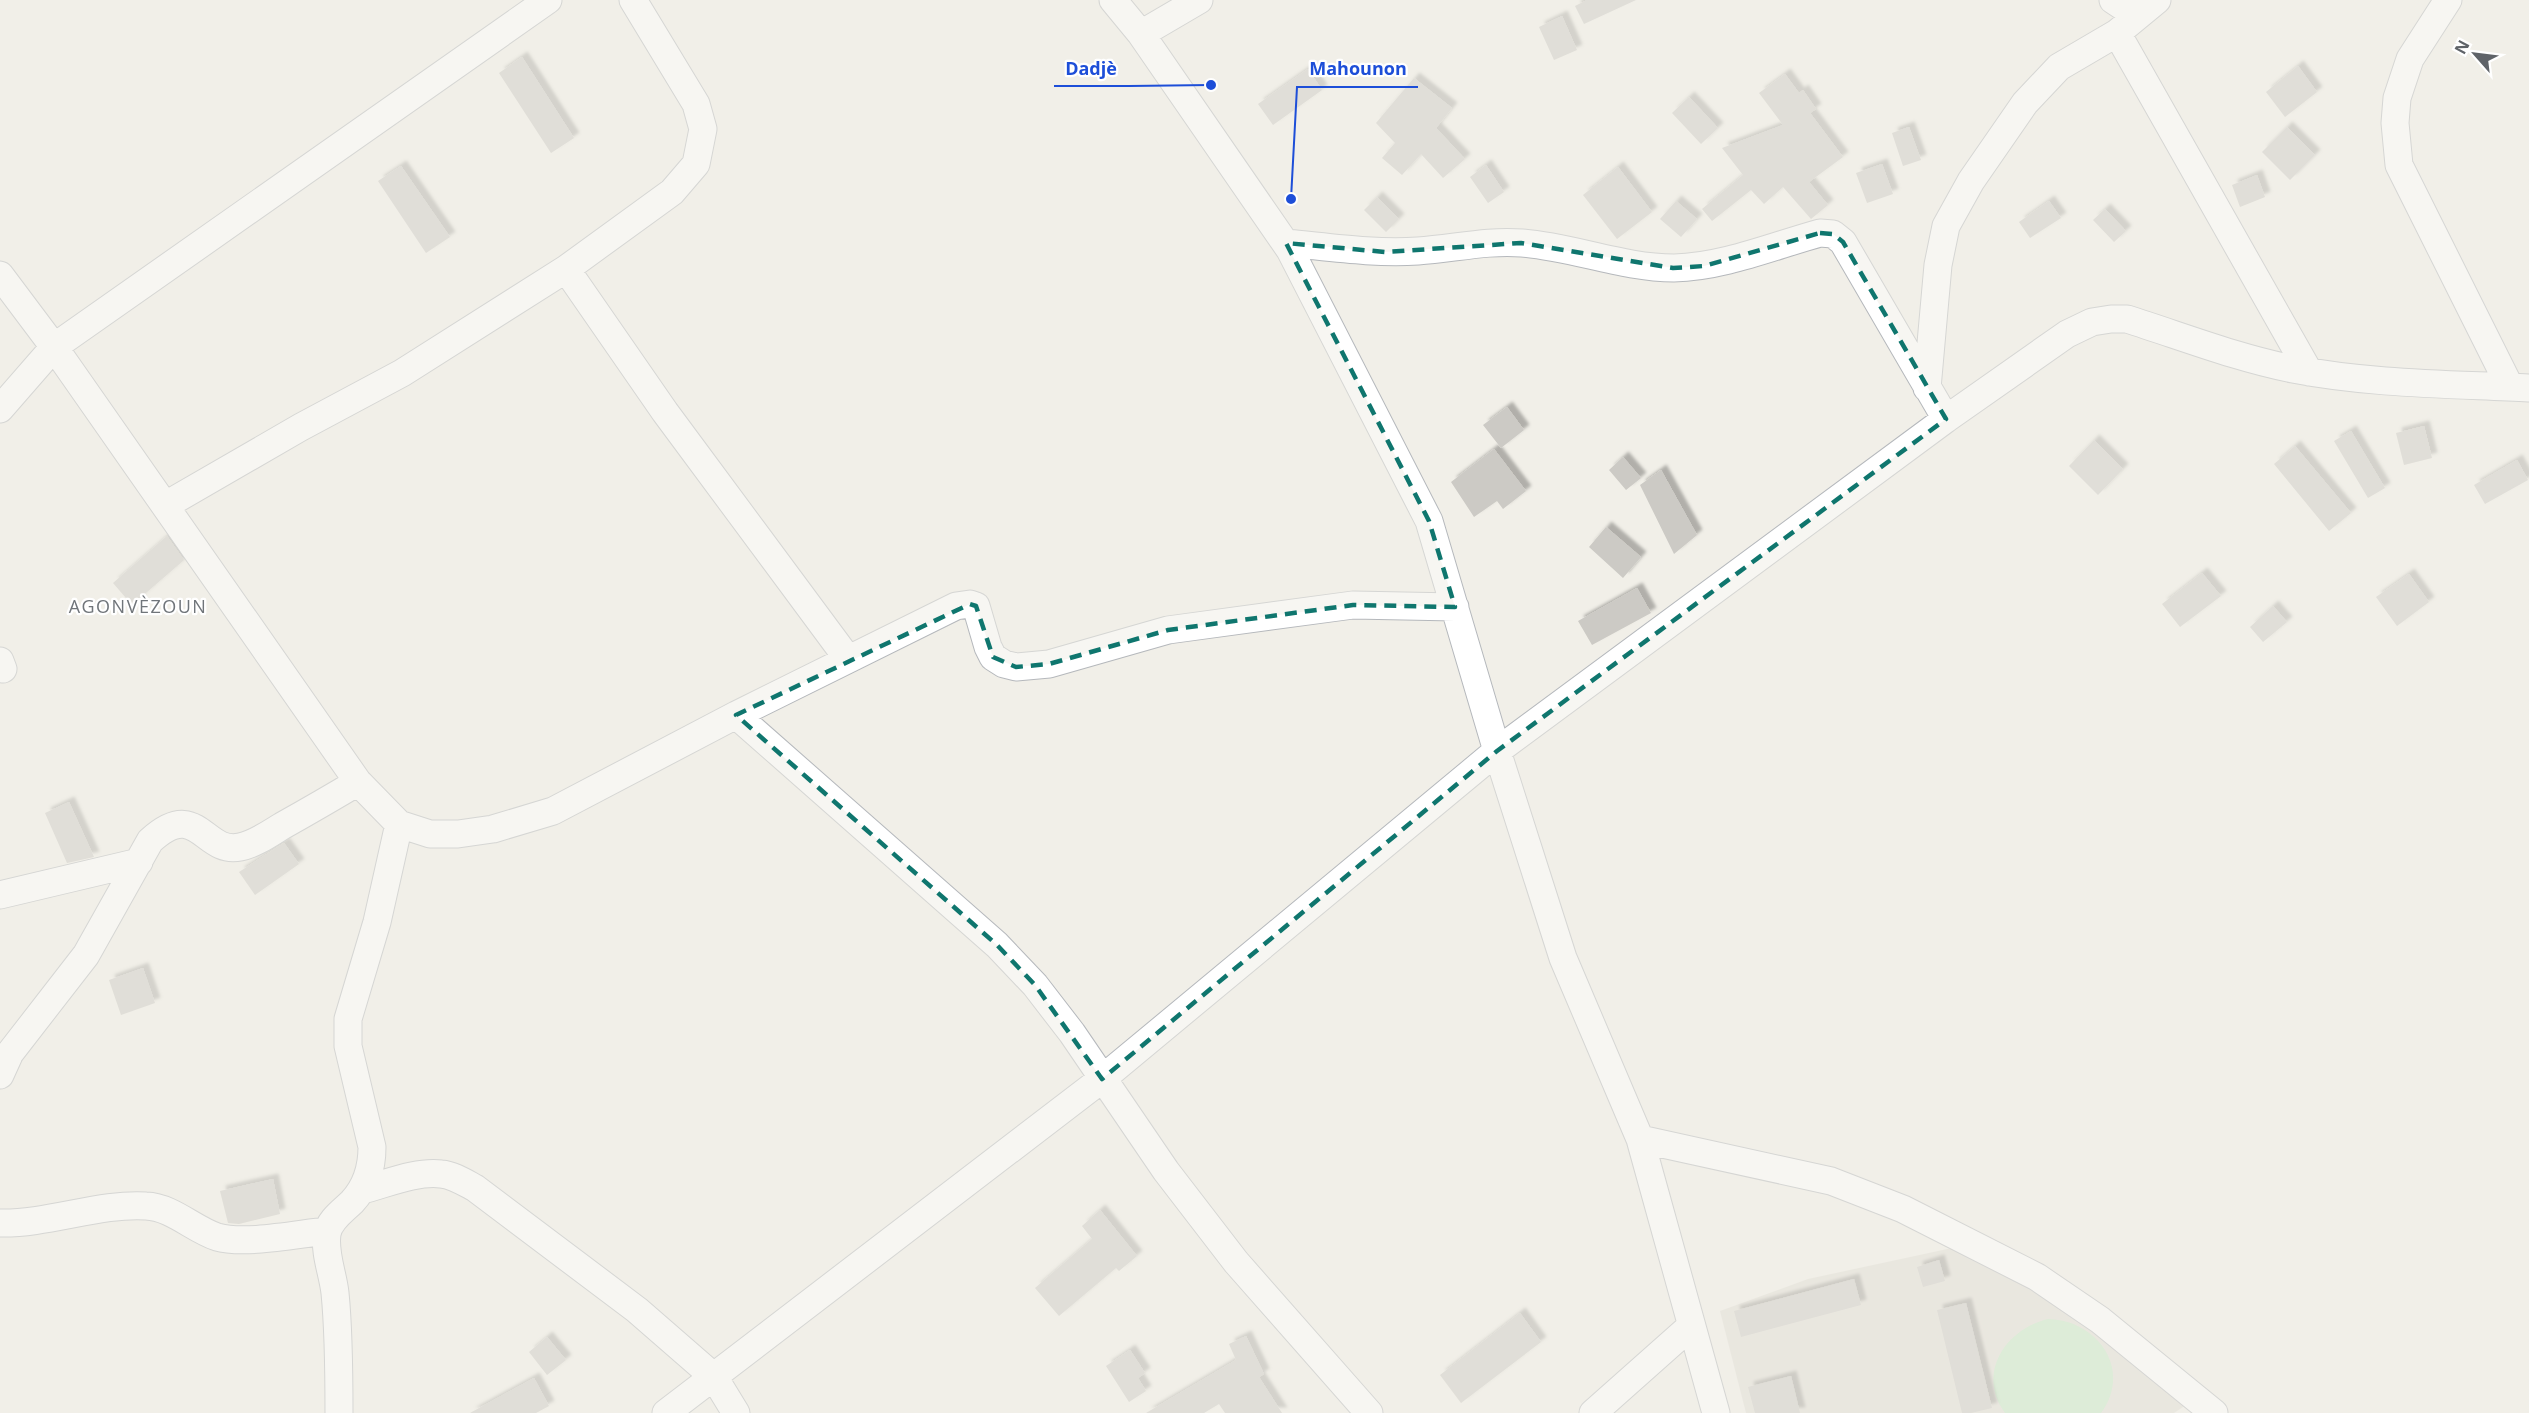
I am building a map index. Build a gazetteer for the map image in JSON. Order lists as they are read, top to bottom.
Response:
{
  "districts": ["AGONVÈZOUN"],
  "places": ["Dadjè", "Mahounon"],
  "north": "top left"
}
